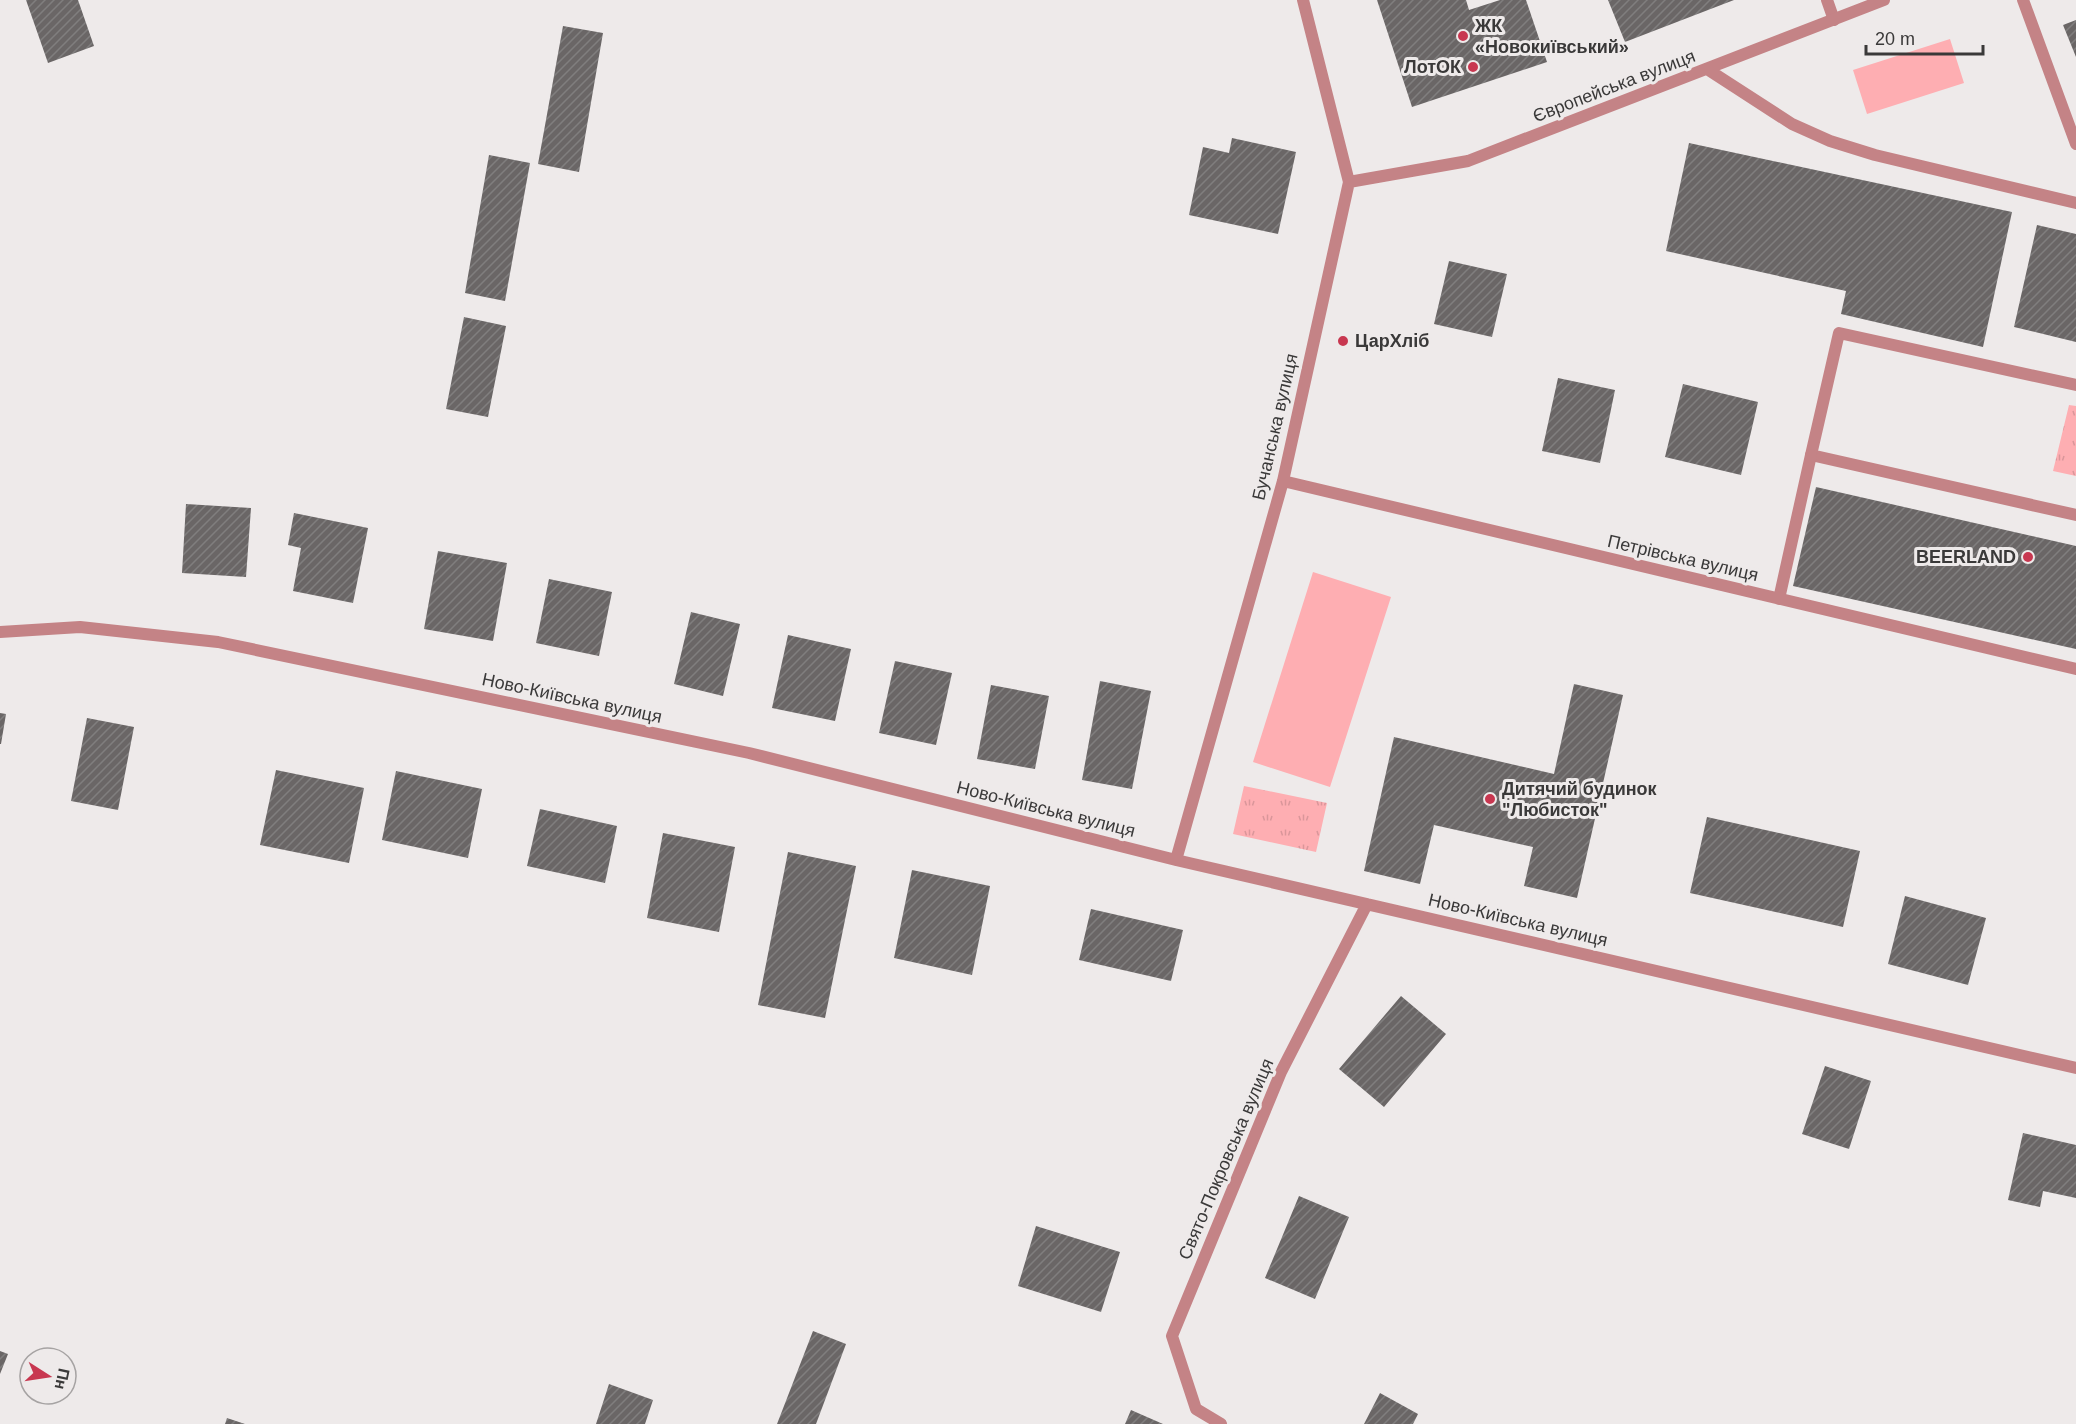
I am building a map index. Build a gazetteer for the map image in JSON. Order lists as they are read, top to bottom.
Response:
{
  "streets": {
    "street": [
      "Європейська вулиця",
      "Бучанська вулиця",
      "Петрівська вулиця",
      "Ново-Київська вулиця",
      "Свято-Покровська вулиця"
    ]
  },
  "crossings": [
    ["Європейська вулиця", "Бучанська вулиця"],
    ["Бучанська вулиця", "Петрівська вулиця"],
    ["Бучанська вулиця", "Ново-Київська вулиця"],
    ["Ново-Київська вулиця", "Свято-Покровська вулиця"]
  ],
  "places": [
    "ЖК «Новокиївський»",
    "ЛотОК",
    "ЦарХліб",
    "BEERLAND",
    "Дитячий будинок \"Любисток\""
  ],
  "scale_bar": "20 m",
  "north": "right"
}
